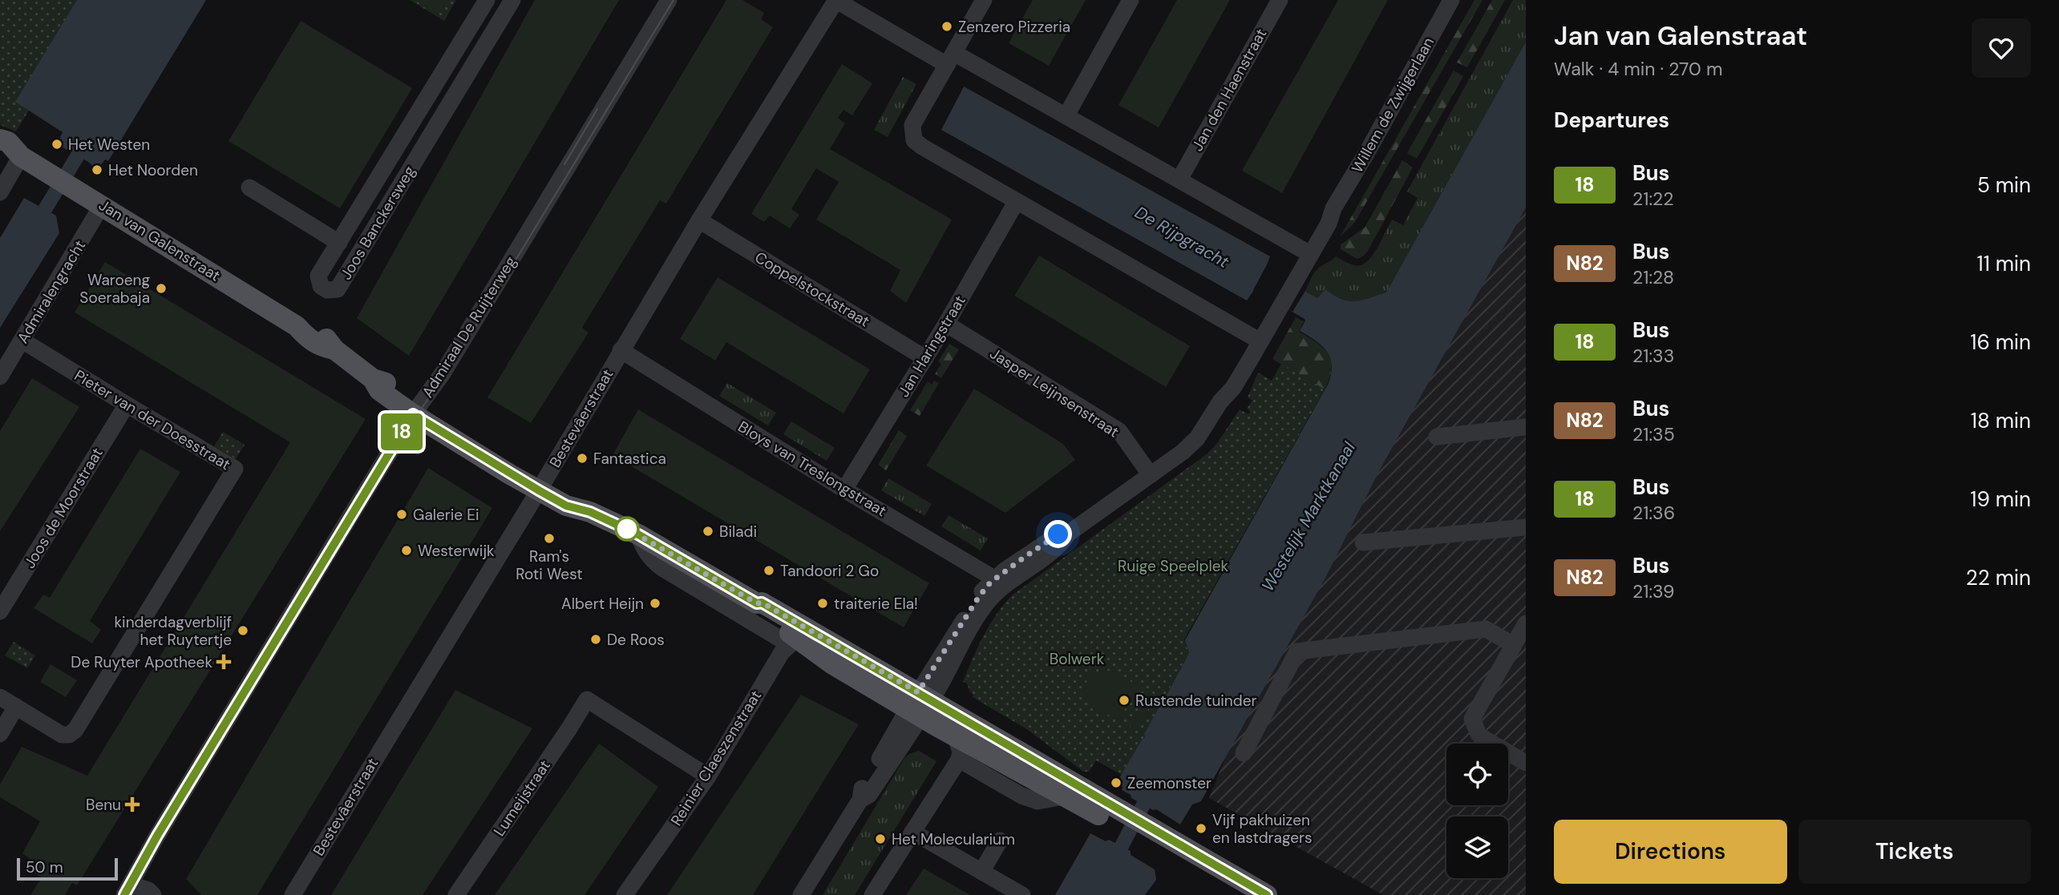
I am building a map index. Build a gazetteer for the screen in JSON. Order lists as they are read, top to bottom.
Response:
{
  "streets": {
    "main road": ["Jan van Galenstraat"],
    "street": [
      "Jan den Haenstraat",
      "Willem de Zwijgerlaan",
      "Joos Banckersweg",
      "Coppelstockstraat",
      "Admiralengracht",
      "Admiraal De Ruijterweg",
      "Jan Haringstraat",
      "Jasper Leijnsenstraat",
      "Bestevâerstraat",
      "Pieter van der Doesstraat",
      "Bloys van Treslongstraat",
      "Joos de Moorstraat",
      "Reinier Claeszenstraat",
      "Lumeijstraat"
    ]
  },
  "crossings": [
    ["Willem de Zwijgerlaan", "Jan van Galenstraat"],
    ["Willem de Zwijgerlaan", "Jasper Leijnsenstraat"],
    ["Willem de Zwijgerlaan", "Bloys van Treslongstraat"],
    ["Jan van Galenstraat", "Admiralengracht"],
    ["Jan van Galenstraat", "Admiraal De Ruijterweg"],
    ["Jan van Galenstraat", "Bestevâerstraat"],
    ["Jan van Galenstraat", "Reinier Claeszenstraat"],
    ["Coppelstockstraat", "Jan Haringstraat"],
    ["Coppelstockstraat", "Bestevâerstraat"],
    ["Admiralengracht", "Pieter van der Doesstraat"],
    ["Jan Haringstraat", "Jasper Leijnsenstraat"],
    ["Jan Haringstraat", "Bloys van Treslongstraat"],
    ["Bestevâerstraat", "Bloys van Treslongstraat"],
    ["Pieter van der Doesstraat", "Joos de Moorstraat"],
    ["Reinier Claeszenstraat", "Lumeijstraat"]
  ],
  "water": ["De Rijpgracht", "Westelijk Marktkanaal"],
  "parks": ["Ruige Speelplek", "Bolwerk"],
  "places": {
    "other": [
      "Zenzero Pizzeria",
      "Het Westen",
      "Het Noorden",
      "Waroeng Soerabaja",
      "Fantastica",
      "Galerie Ei",
      "Biladi",
      "Ram's Roti West",
      "Westerwijk",
      "Tandoori 2 Go",
      "Albert Heijn",
      "traiterie Ela!",
      "kinderdagverblijf het Ruytertje",
      "De Roos",
      "Rustende tuinder",
      "Zeemonster",
      "Vijf pakhuizen en lastdragers",
      "Het Molecularium"
    ],
    "health": ["De Ruyter Apotheek", "Benu"]
  },
  "lines": ["bus line 18"],
  "scale_bar": "50 m",
  "page": {
    "on_map": "18",
    "heading": [
      ["Jan van Galenstraat", "Walk · 4 min · 270 m"],
      "Departures"
    ],
    "list": [
      {
        "mark": "18",
        "name": "Bus",
        "note": "21:22",
        "value": "5 min"
      },
      {
        "mark": "N82",
        "name": "Bus",
        "note": "21:28",
        "value": "11 min"
      },
      {
        "mark": "18",
        "name": "Bus",
        "note": "21:33",
        "value": "16 min"
      },
      {
        "mark": "N82",
        "name": "Bus",
        "note": "21:35",
        "value": "18 min"
      },
      {
        "mark": "18",
        "name": "Bus",
        "note": "21:36",
        "value": "19 min"
      },
      {
        "mark": "N82",
        "name": "Bus",
        "note": "21:39",
        "value": "22 min"
      }
    ],
    "buttons": ["Directions", "Tickets"],
    "scale": "50 m"
  }
}
